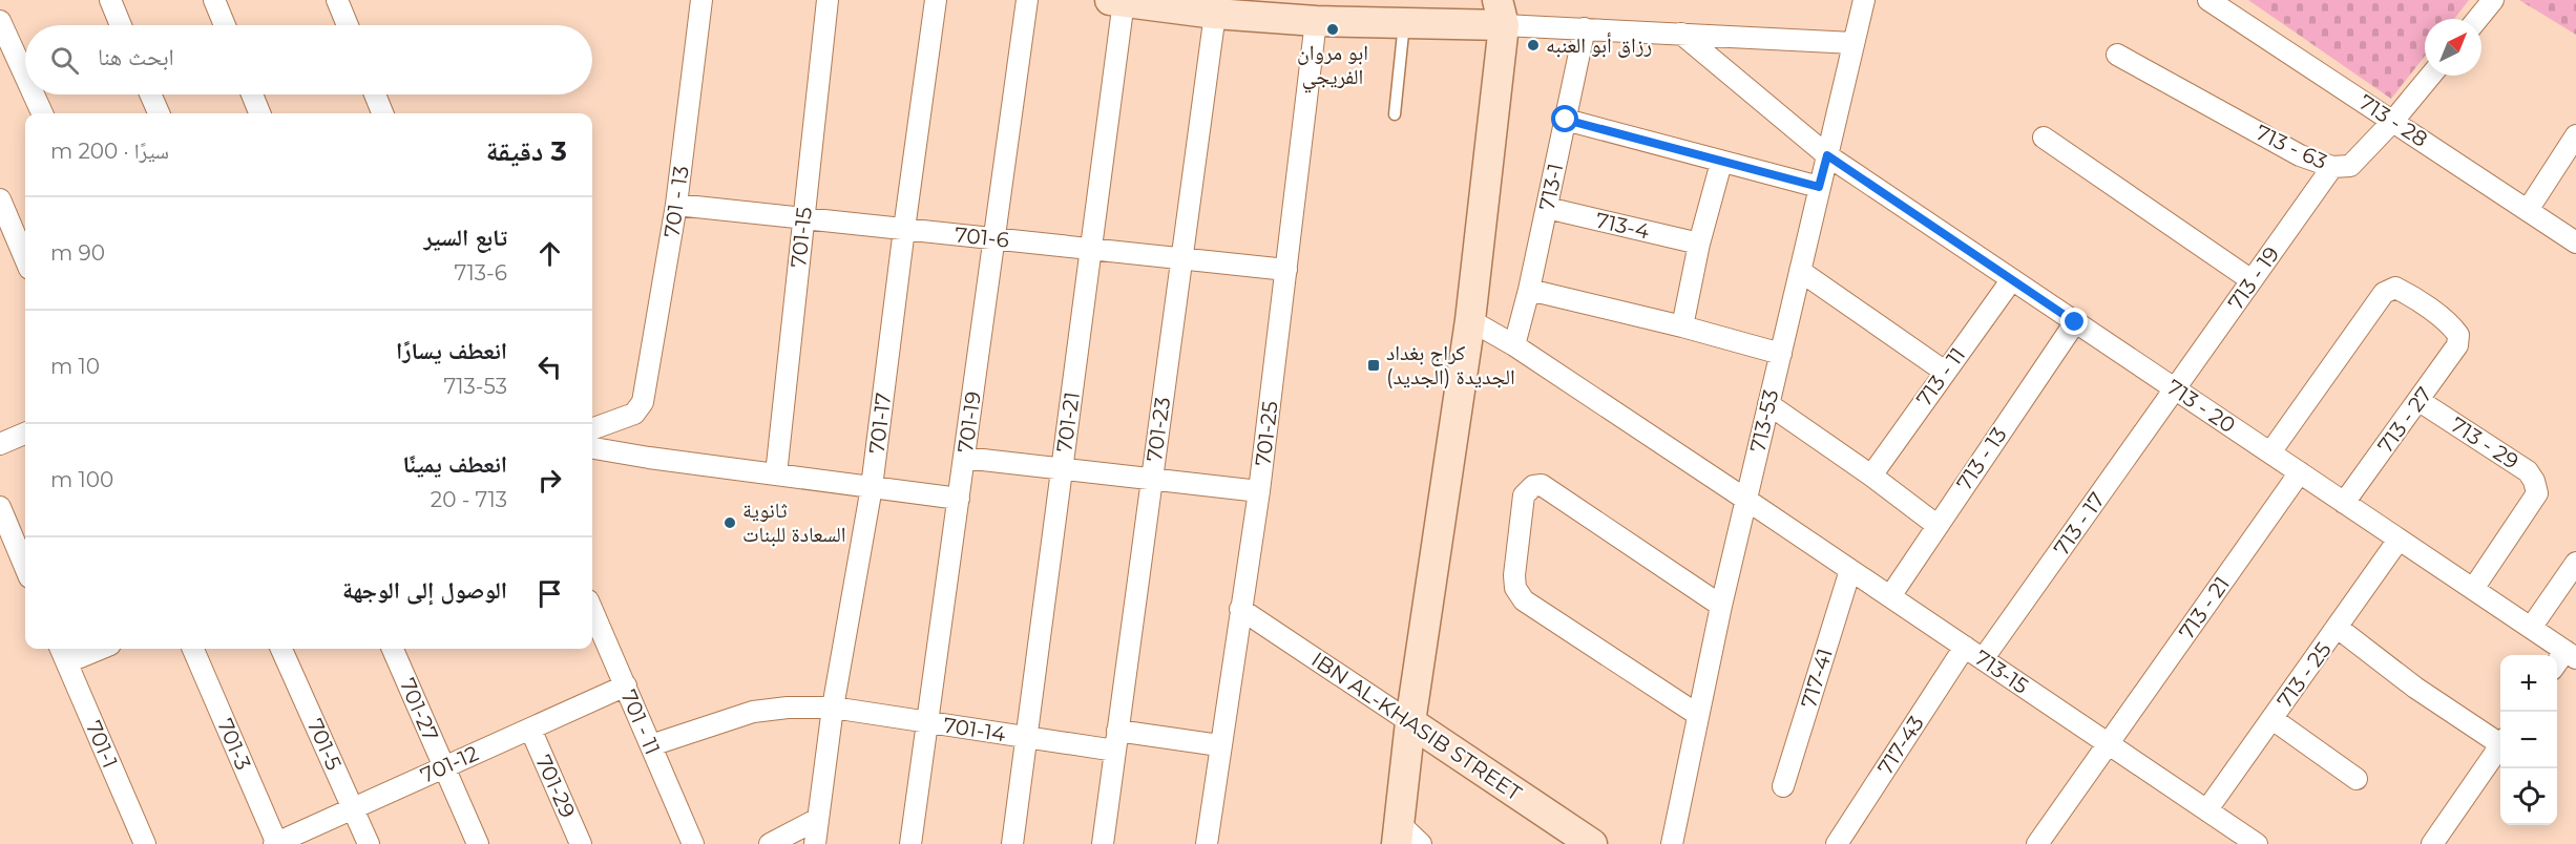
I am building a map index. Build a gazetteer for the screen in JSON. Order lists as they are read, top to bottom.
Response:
{
  "streets": {
    "street": [
      "713 - 28",
      "713 - 63",
      "713-1",
      "701 - 13",
      "713-4",
      "701-15",
      "701-6",
      "713 - 19",
      "713 - 11",
      "713 - 20",
      "713 - 27",
      "713-53",
      "701-19",
      "701-21",
      "701-17",
      "701-23",
      "701-25",
      "713 - 29",
      "713 - 13",
      "713 - 17",
      "713 - 21",
      "713-15",
      "713 - 25",
      "717-41",
      "701-27",
      "701 - 11",
      "IBN AL-KHASIB STREET",
      "701-14",
      "701-1",
      "701-3",
      "701-5",
      "717-43",
      "701-12",
      "701-29"
    ]
  },
  "crossings": [
    ["713 - 28", "713 - 63"],
    ["713 - 63", "713 - 19"],
    ["713-1", "713-4"],
    ["713-1", "713-15"],
    ["701 - 13", "701-6"],
    ["701-15", "701-6"],
    ["701-6", "701-19"],
    ["701-6", "701-21"],
    ["701-6", "701-17"],
    ["701-6", "701-23"],
    ["701-6", "701-25"],
    ["713 - 19", "713 - 20"],
    ["713 - 19", "713 - 17"],
    ["713 - 11", "713 - 20"],
    ["713 - 20", "713 - 27"],
    ["713 - 20", "713-53"],
    ["713 - 20", "713 - 29"],
    ["713 - 20", "713 - 13"],
    ["713 - 20", "713 - 17"],
    ["713 - 20", "713 - 21"],
    ["713 - 20", "713 - 25"],
    ["713 - 27", "713 - 29"],
    ["713-53", "713-15"],
    ["701-19", "701-14"],
    ["701-21", "701-14"],
    ["701-17", "701-14"],
    ["701-23", "701-14"],
    ["701-25", "IBN AL-KHASIB STREET"],
    ["713 - 13", "713-15"],
    ["713 - 17", "713-15"],
    ["713 - 21", "713-15"],
    ["713-15", "713 - 25"],
    ["713-15", "717-41"],
    ["713-15", "717-43"],
    ["701-27", "701-12"],
    ["701 - 11", "701-14"],
    ["701 - 11", "701-12"],
    ["701-3", "701-12"],
    ["701-5", "701-12"],
    ["701-12", "701-29"]
  ],
  "places": {
    "other": ["ابو مروان الفريجي", "رزاق أبو العنبه", "ثانوية السعادة للبنات"],
    "transit": ["كراج بغداد الجديدة (الجديد)"]
  },
  "north": "top right",
  "page": {
    "search": "ابحث هنا",
    "heading": ["3 دقيقة", "سيرًا · 200 m"],
    "list": [
      ["تابع السير", "713-6", "90 m"],
      ["انعطف يسارًا", "713-53", "10 m"],
      ["انعطف يمينًا", "713 - 20", "100 m"],
      "الوصول إلى الوجهة"
    ],
    "map_buttons": ["+", "−"]
  }
}
